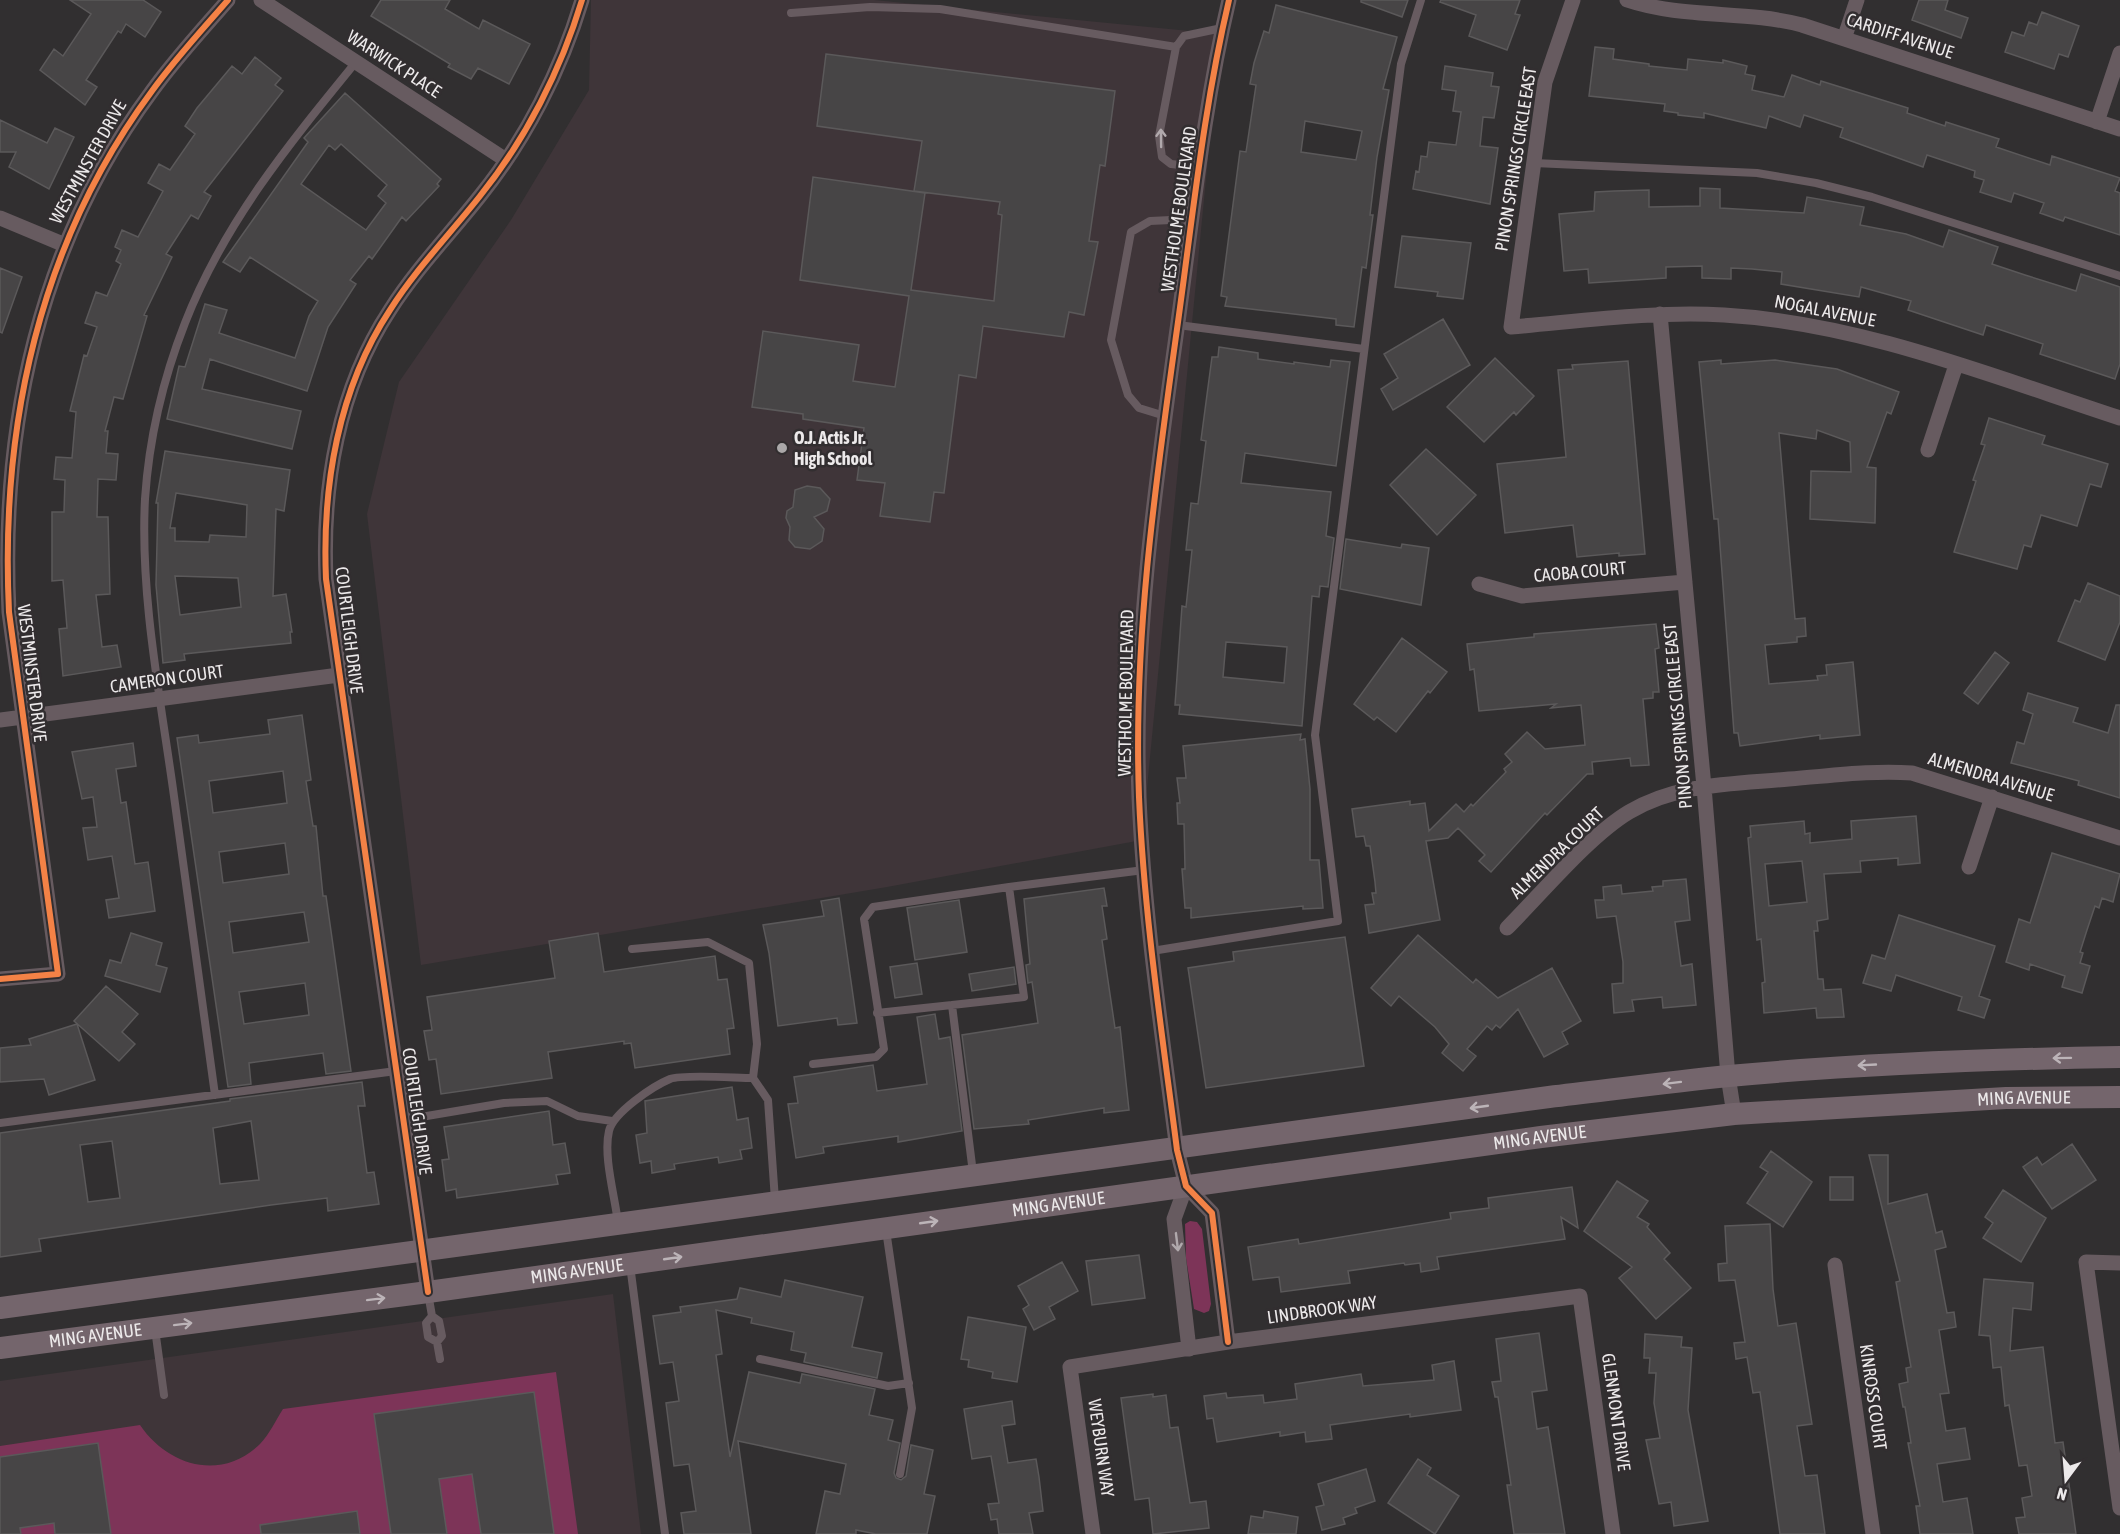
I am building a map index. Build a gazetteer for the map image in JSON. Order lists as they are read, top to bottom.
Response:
{
  "streets": {
    "main road": ["MING AVENUE"],
    "street": [
      "CARDIFF AVENUE",
      "WARWICK PLACE",
      "PINON SPRINGS CIRCLE EAST",
      "WESTMINSTER DRIVE",
      "WESTHOLME BOULEVARD",
      "NOGAL AVENUE",
      "CAOBA COURT",
      "COURTLEIGH DRIVE",
      "CAMERON COURT",
      "ALMENDRA AVENUE",
      "ALMENDRA COURT",
      "LINDBROOK WAY",
      "KINROSS COURT",
      "GLENMONT DRIVE",
      "WEYBURN WAY"
    ]
  },
  "crossings": [
    ["WARWICK PLACE", "COURTLEIGH DRIVE"],
    ["PINON SPRINGS CIRCLE EAST", "NOGAL AVENUE"],
    ["PINON SPRINGS CIRCLE EAST", "CAOBA COURT"],
    ["PINON SPRINGS CIRCLE EAST", "ALMENDRA AVENUE"],
    ["PINON SPRINGS CIRCLE EAST", "ALMENDRA COURT"],
    ["PINON SPRINGS CIRCLE EAST", "MING AVENUE"],
    ["WESTMINSTER DRIVE", "CAMERON COURT"],
    ["WESTHOLME BOULEVARD", "MING AVENUE"],
    ["WESTHOLME BOULEVARD", "LINDBROOK WAY"],
    ["COURTLEIGH DRIVE", "CAMERON COURT"],
    ["COURTLEIGH DRIVE", "MING AVENUE"],
    ["ALMENDRA AVENUE", "ALMENDRA COURT"],
    ["LINDBROOK WAY", "GLENMONT DRIVE"],
    ["LINDBROOK WAY", "WEYBURN WAY"]
  ],
  "places": ["O.J. Actis Jr. High School"],
  "north": "bottom"
}
